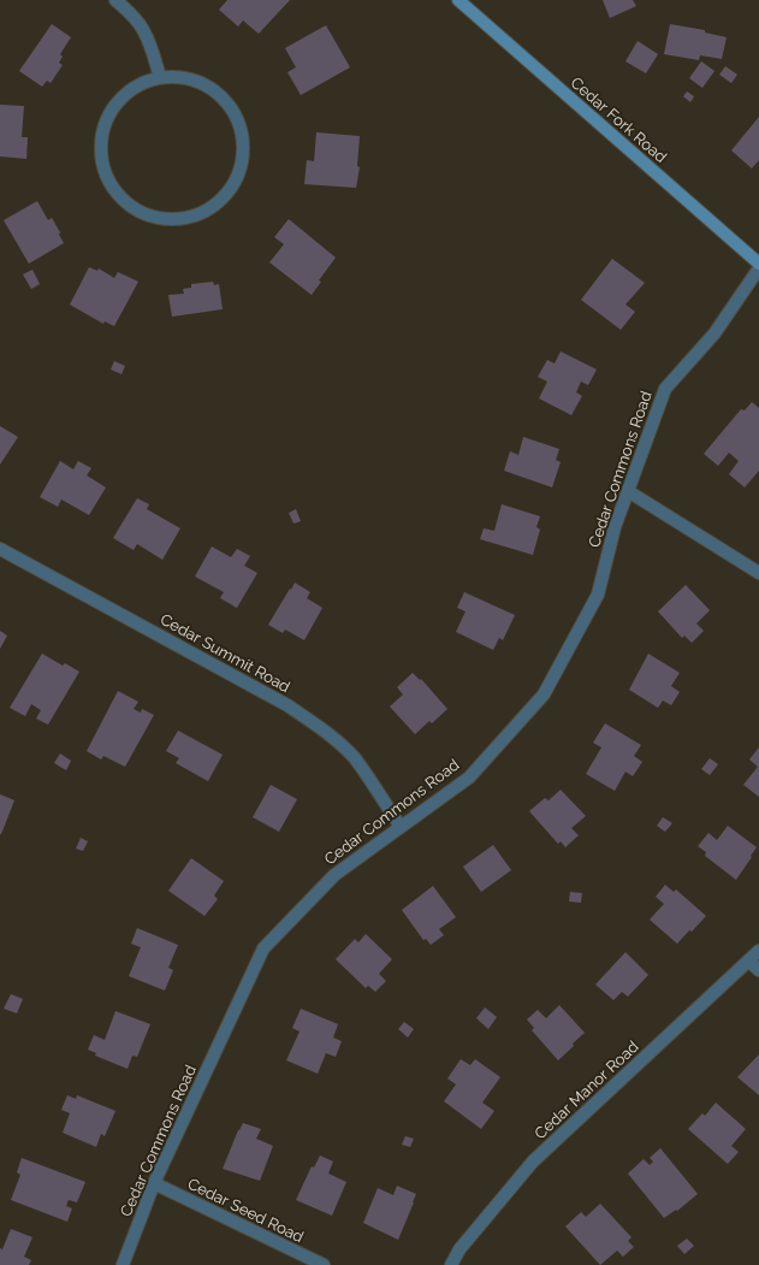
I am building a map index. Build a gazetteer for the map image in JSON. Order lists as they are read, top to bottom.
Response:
{
  "streets": {
    "street": [
      "Cedar Fork Road",
      "Cedar Commons Road",
      "Cedar Summit Road",
      "Cedar Manor Road",
      "Cedar Seed Road"
    ]
  },
  "crossings": [
    ["Cedar Commons Road", "Cedar Summit Road"],
    ["Cedar Commons Road", "Cedar Seed Road"]
  ]
}
